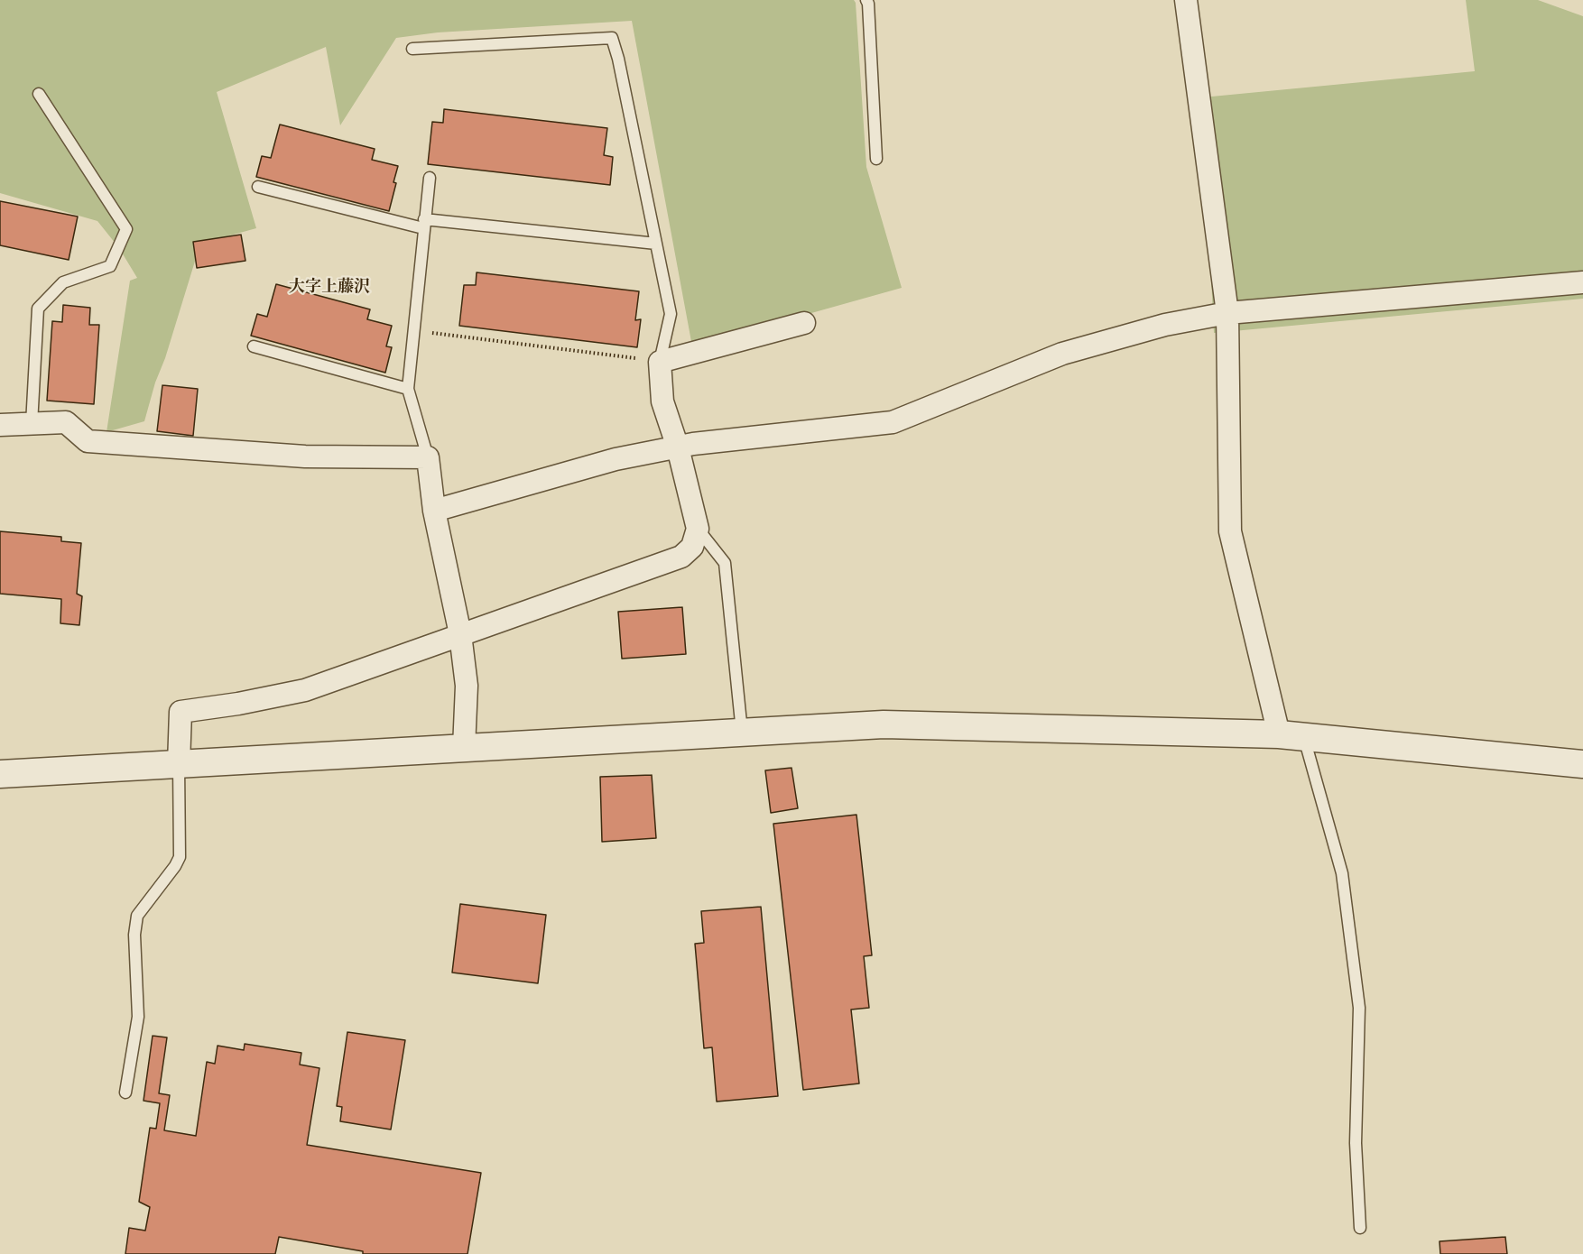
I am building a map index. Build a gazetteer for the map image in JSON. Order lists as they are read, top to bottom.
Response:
{
  "districts": ["大字上藤沢"]
}
